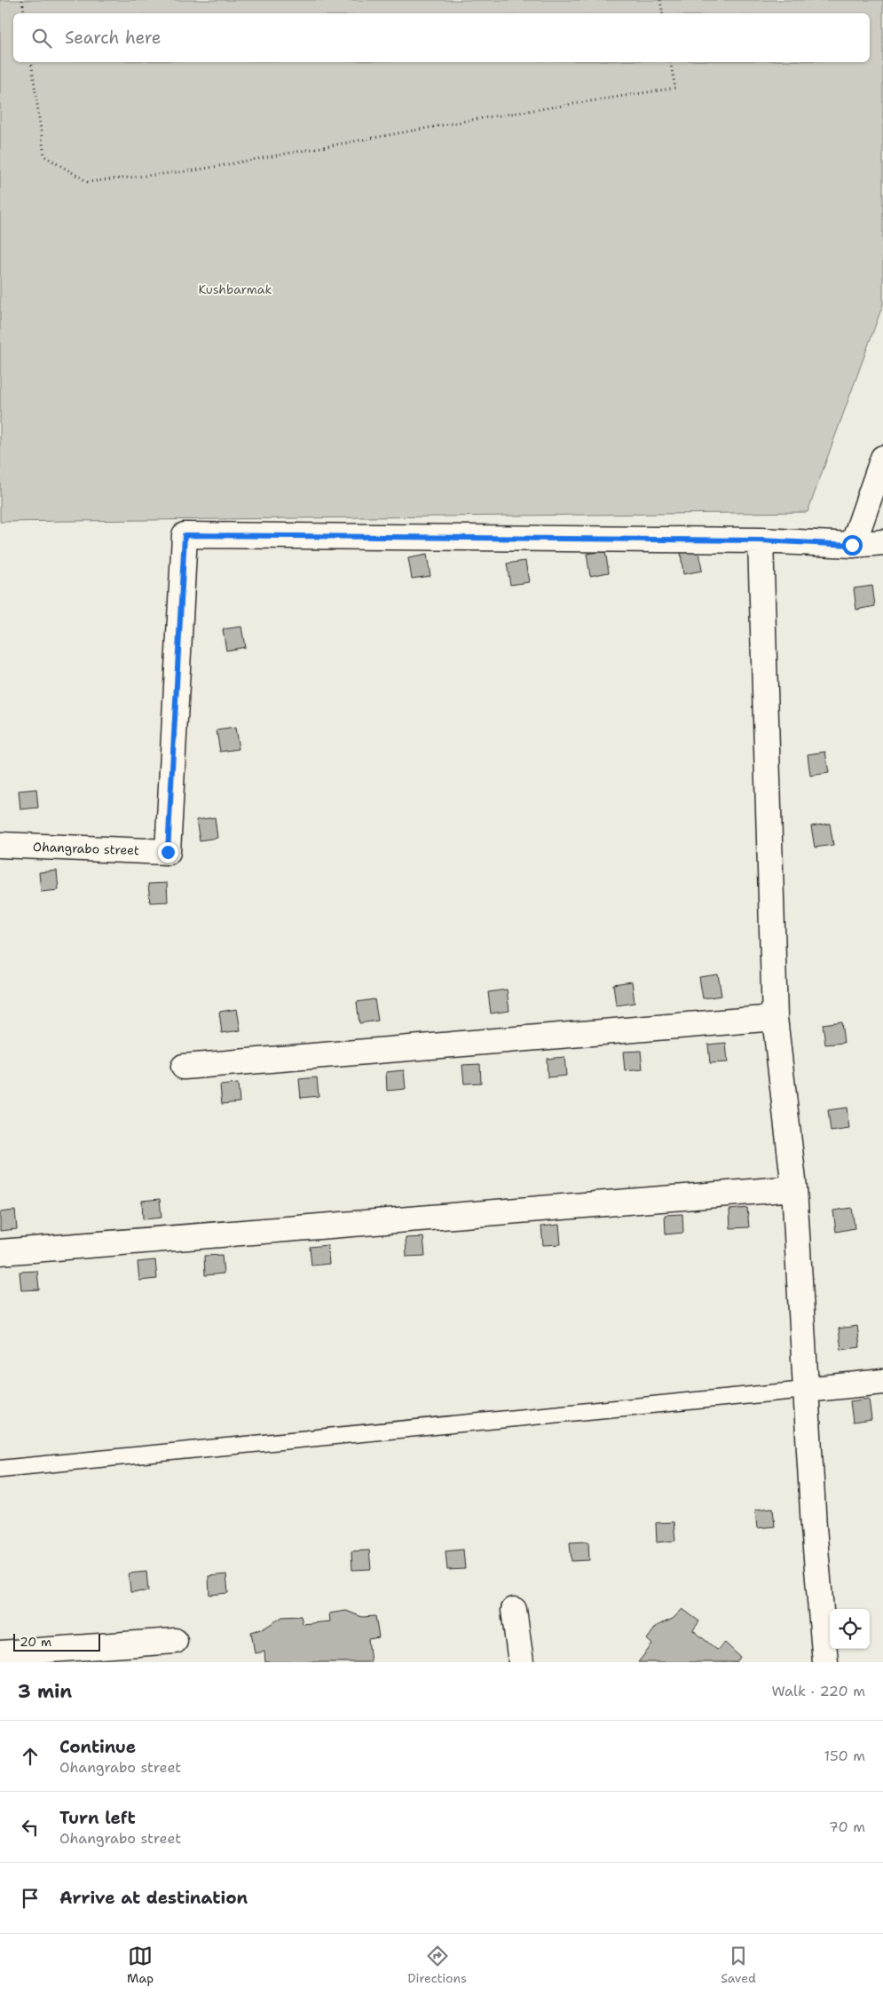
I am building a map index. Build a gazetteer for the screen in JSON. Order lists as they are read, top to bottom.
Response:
{
  "streets": {
    "street": ["Ohangrabo street"]
  },
  "parks": ["Kushbarmak"],
  "scale_bar": "20 m",
  "page": {
    "search": "Search here",
    "scale": "20 m",
    "heading": ["3 min", "Walk · 220 m"],
    "list": [
      ["Continue", "Ohangrabo street", "150 m"],
      ["Turn left", "Ohangrabo street", "70 m"],
      "Arrive at destination"
    ],
    "nav": ["Map", "Directions", "Saved"]
  }
}
